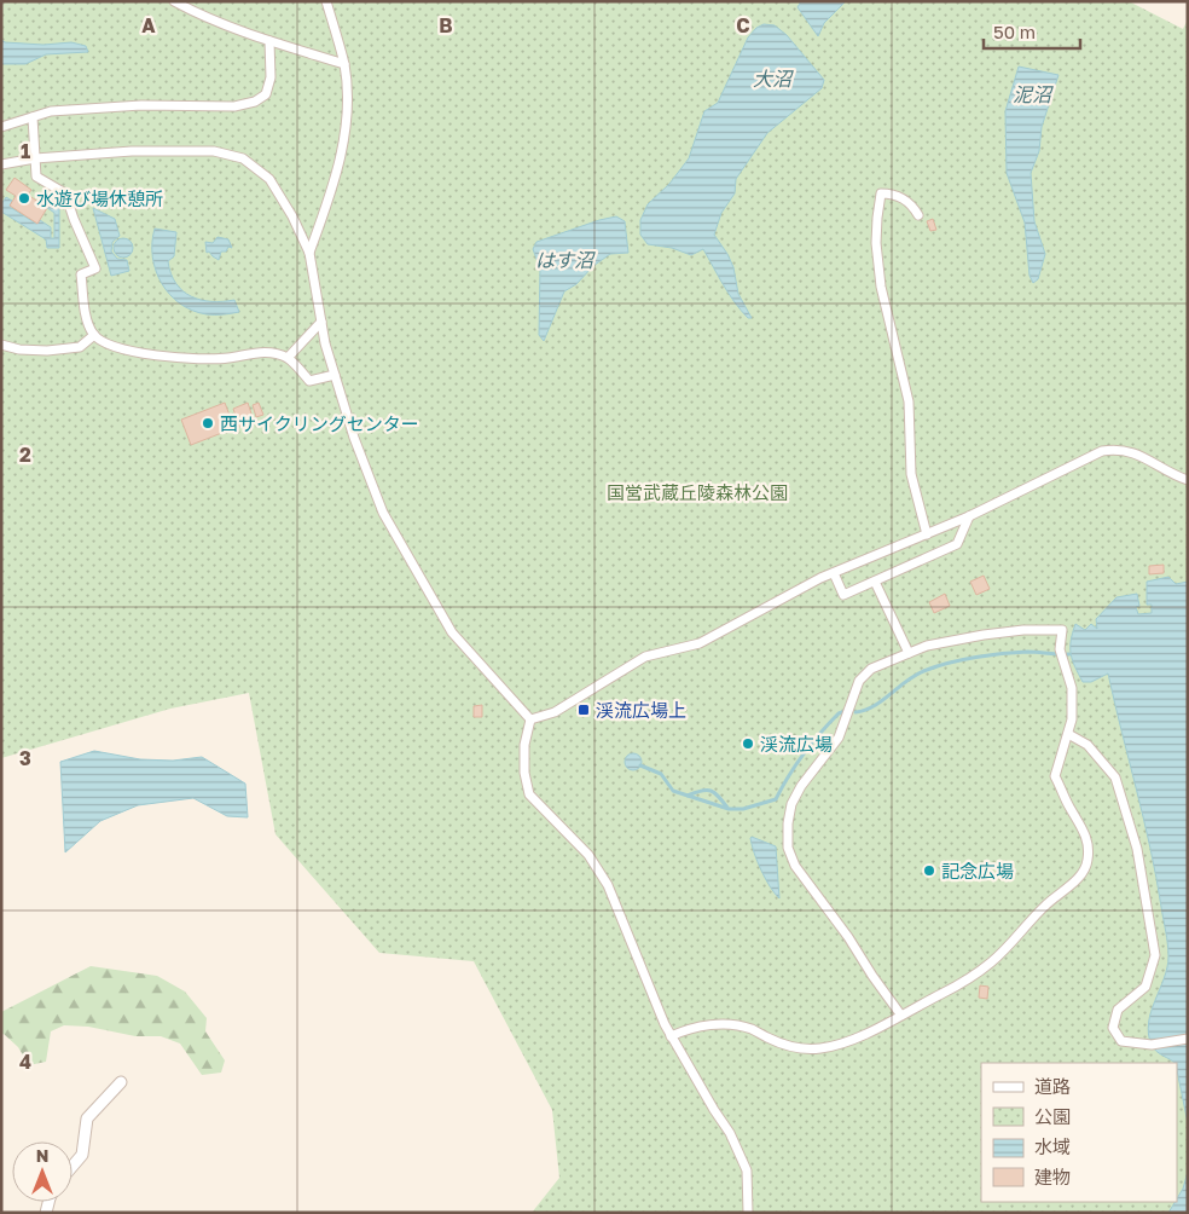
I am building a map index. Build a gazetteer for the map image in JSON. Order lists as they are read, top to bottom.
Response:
{
  "water": ["大沼", "泥沼", "はす沼"],
  "parks": ["国営武蔵丘陵森林公園"],
  "places": {
    "other": [
      "水遊び場休憩所",
      "西サイクリングセンター",
      "渓流広場",
      "記念広場"
    ],
    "transit": ["渓流広場上"]
  },
  "legend": [
    "道路",
    "公園",
    "水域",
    "建物"
  ],
  "scale_bar": "50 m",
  "north": "top",
  "grid": {
    "columns": ["A", "B", "C"],
    "rows": [
      "1",
      "2",
      "3",
      "4"
    ]
  }
}
